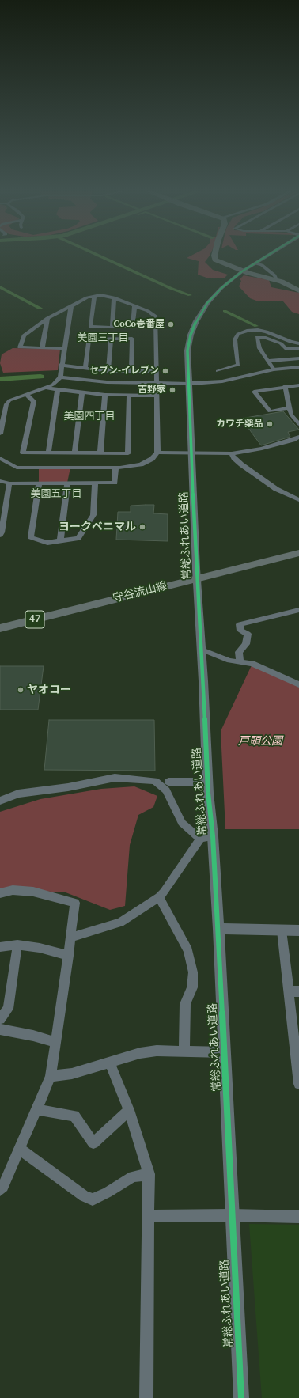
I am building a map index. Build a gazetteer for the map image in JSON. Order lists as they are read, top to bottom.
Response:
{
  "streets": {
    "main road": ["守谷流山線", "47"],
    "street": ["常総ふれあい道路"]
  },
  "crossings": [
    ["常総ふれあい道路", "守谷流山線"]
  ],
  "districts": ["美園三丁目", "美園四丁目", "美園五丁目"],
  "parks": ["戸頭公園"],
  "places": [
    "CoCo壱番屋",
    "セブン-イレブン",
    "吉野家",
    "カワチ薬品",
    "ヨークベニマル",
    "ヤオコー"
  ]
}
